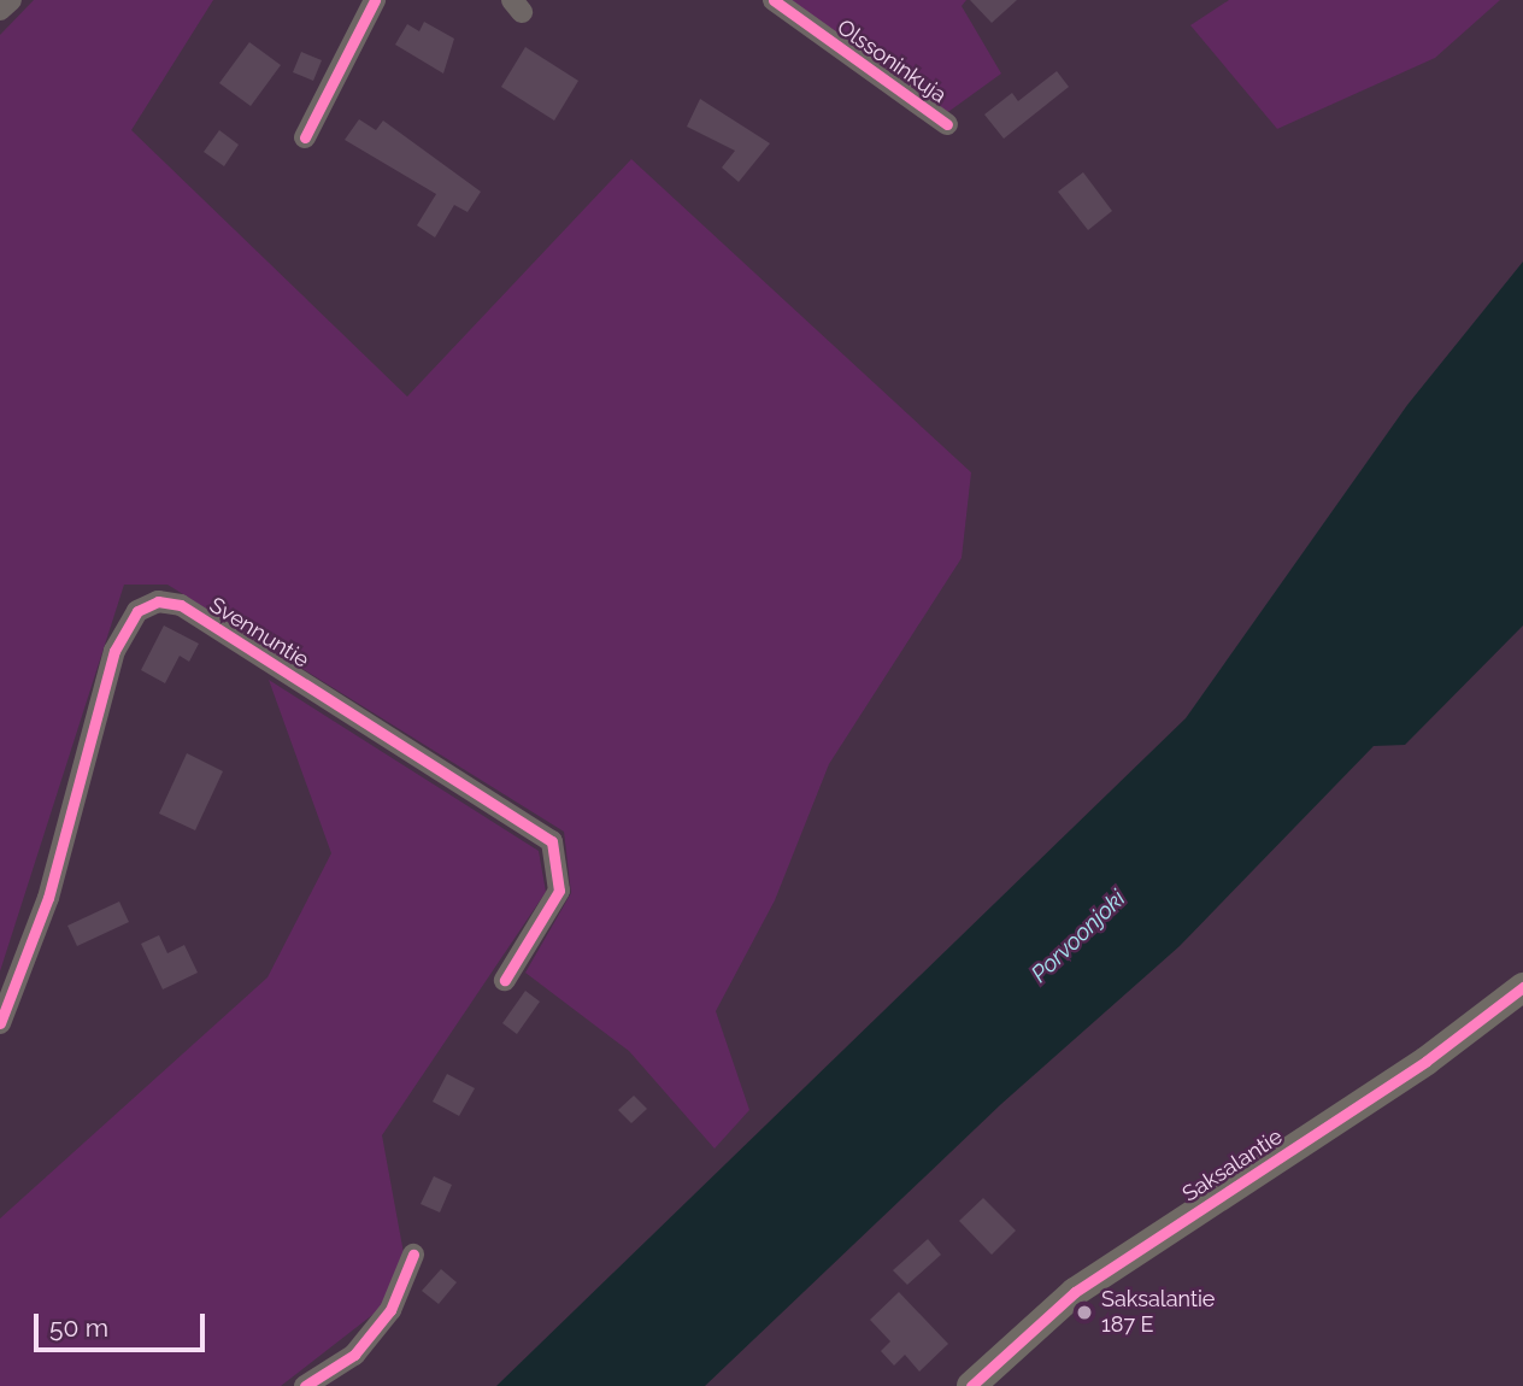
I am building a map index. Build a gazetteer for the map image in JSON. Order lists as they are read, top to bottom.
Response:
{
  "streets": {
    "street": ["Olssoninkuja", "Svennuntie", "Saksalantie"]
  },
  "water": ["Porvoonjoki"],
  "places": ["Saksalantie 187 E"],
  "scale_bar": "50 m"
}
